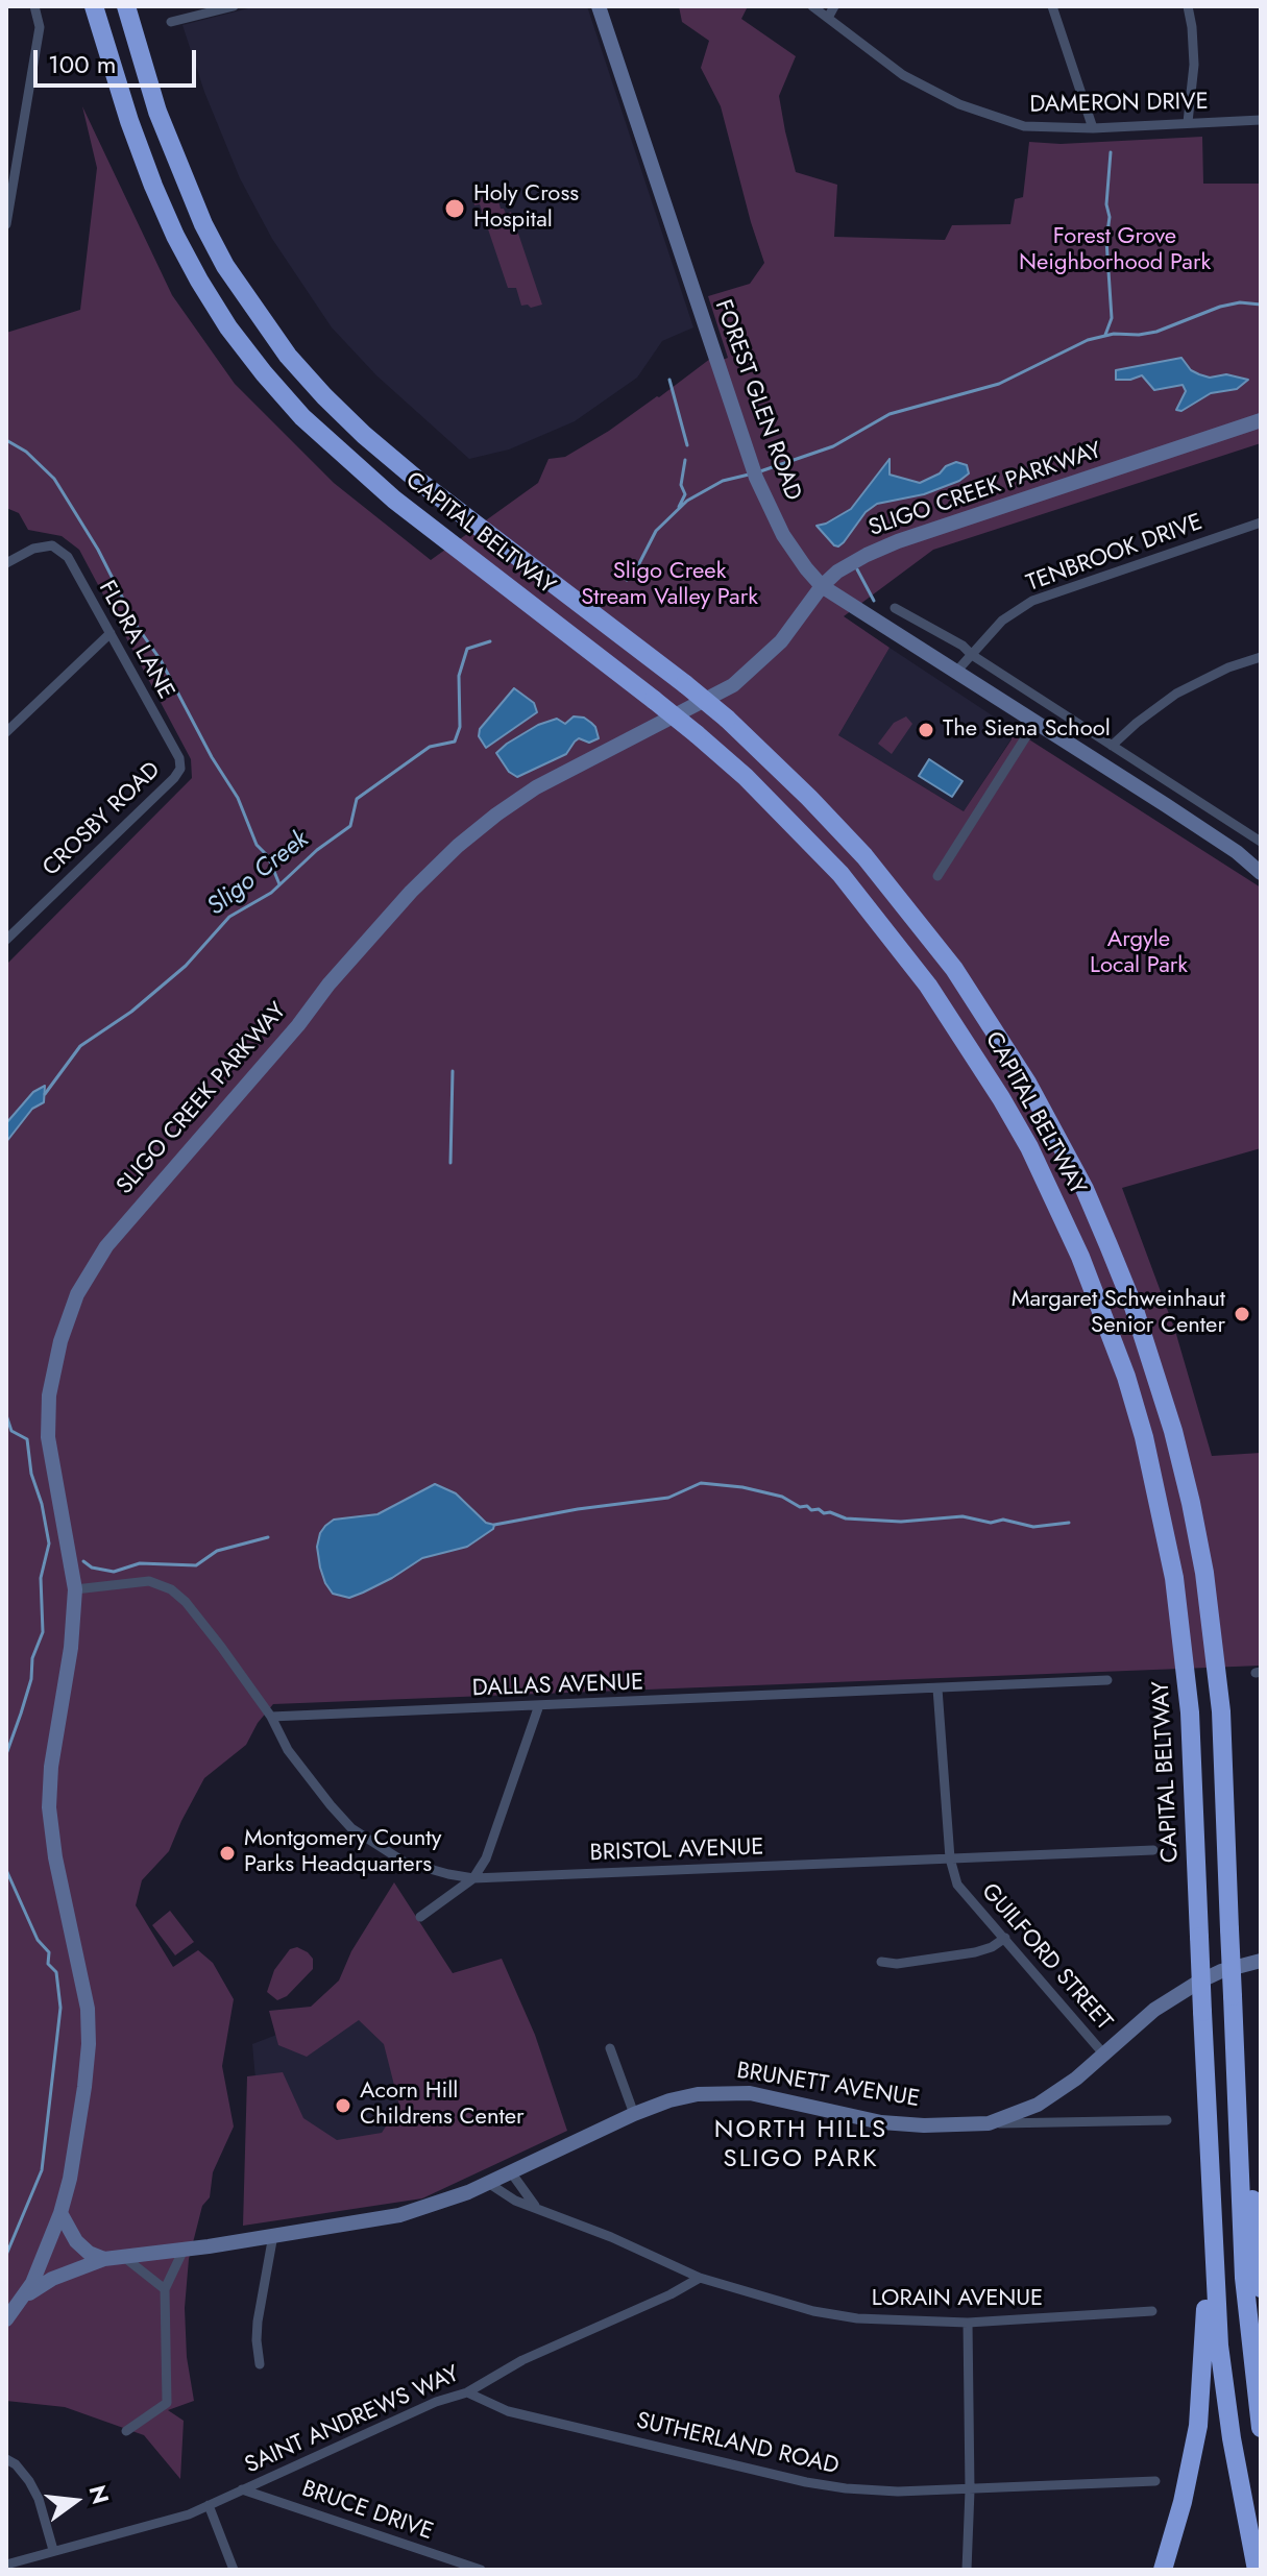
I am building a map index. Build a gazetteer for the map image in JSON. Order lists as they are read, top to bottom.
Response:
{
  "streets": {
    "highway": ["CAPITAL BELTWAY"],
    "street": [
      "DAMERON DRIVE",
      "FOREST GLEN ROAD",
      "SLIGO CREEK PARKWAY",
      "TENBROOK DRIVE",
      "FLORA LANE",
      "CROSBY ROAD",
      "DALLAS AVENUE",
      "BRISTOL AVENUE",
      "GUILFORD STREET",
      "BRUNETT AVENUE",
      "LORAIN AVENUE",
      "SAINT ANDREWS WAY",
      "SUTHERLAND ROAD",
      "BRUCE DRIVE"
    ]
  },
  "crossings": [
    ["FOREST GLEN ROAD", "SLIGO CREEK PARKWAY"],
    ["FOREST GLEN ROAD", "TENBROOK DRIVE"],
    ["SLIGO CREEK PARKWAY", "BRUNETT AVENUE"],
    ["FLORA LANE", "CROSBY ROAD"],
    ["DALLAS AVENUE", "BRISTOL AVENUE"],
    ["DALLAS AVENUE", "GUILFORD STREET"],
    ["BRISTOL AVENUE", "GUILFORD STREET"],
    ["GUILFORD STREET", "BRUNETT AVENUE"],
    ["BRUNETT AVENUE", "LORAIN AVENUE"],
    ["LORAIN AVENUE", "SAINT ANDREWS WAY"],
    ["SAINT ANDREWS WAY", "SUTHERLAND ROAD"],
    ["SAINT ANDREWS WAY", "BRUCE DRIVE"]
  ],
  "districts": ["NORTH HILLS SLIGO PARK"],
  "water": ["Sligo Creek"],
  "parks": ["Forest Grove Neighborhood Park", "Sligo Creek Stream Valley Park", "Argyle Local Park"],
  "places": [
    "Holy Cross Hospital",
    "The Siena School",
    "Margaret Schweinhaut Senior Center",
    "Montgomery County Parks Headquarters",
    "Acorn Hill Childrens Center"
  ],
  "scale_bar": "100 m",
  "north": "right"
}
